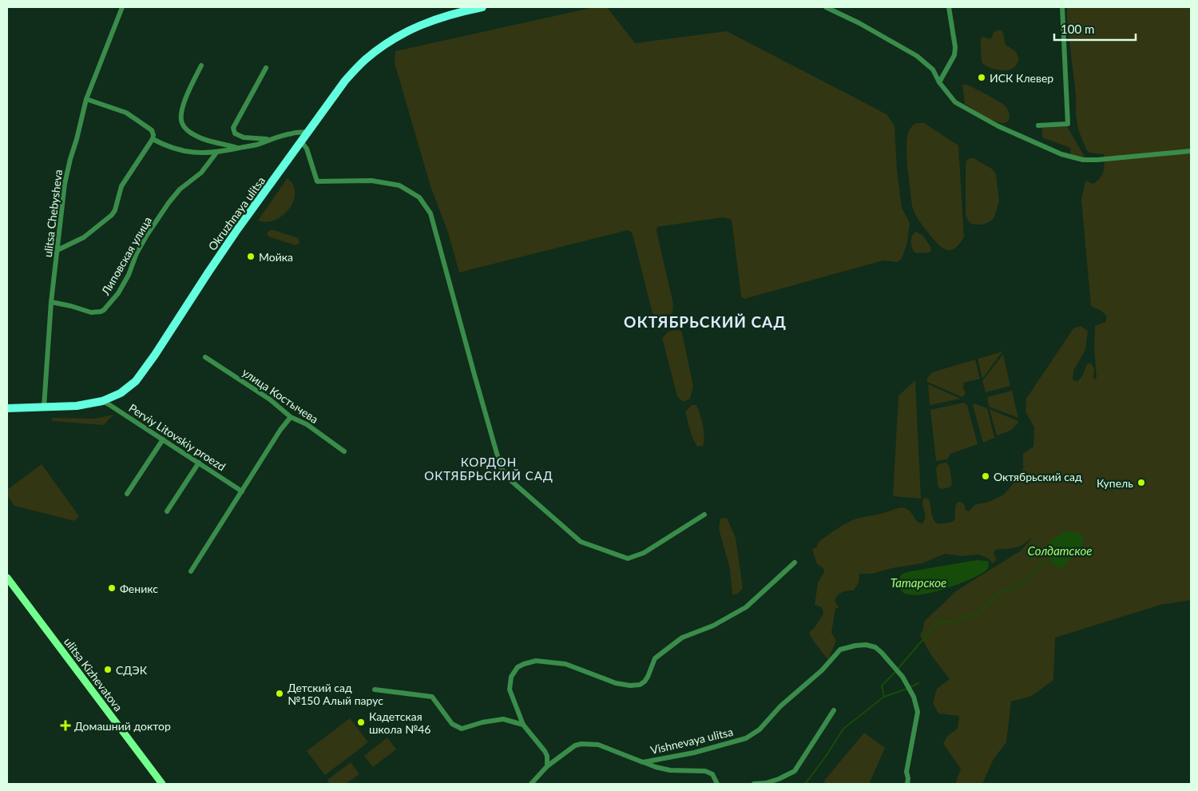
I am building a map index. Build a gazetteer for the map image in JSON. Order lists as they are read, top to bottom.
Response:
{
  "streets": {
    "main road": ["Okruzhnaya ulitsa", "ulitsa Kizhevatova"],
    "street": [
      "ulitsa Chebysheva",
      "Липовская улица",
      "улица Костычева",
      "Perviy Litovskiy proezd",
      "Vishnevaya ulitsa"
    ]
  },
  "crossings": [
    ["ulitsa Chebysheva", "Okruzhnaya ulitsa"],
    ["ulitsa Chebysheva", "Липовская улица"],
    ["Okruzhnaya ulitsa", "Perviy Litovskiy proezd"]
  ],
  "districts": ["ОКТЯБРЬСКИЙ САД", "КОРДОН ОКТЯБРЬСКИЙ САД"],
  "water": ["Солдатское", "Татарское"],
  "places": {
    "other": [
      "ИСК Клевер",
      "Мойка",
      "Октябрьский сад",
      "Купель",
      "Феникс",
      "СДЭК",
      "Детский сад №150 Алый парус",
      "Кадетская школа №46"
    ],
    "health": ["Домашний доктор"]
  },
  "scale_bar": "100 m"
}
